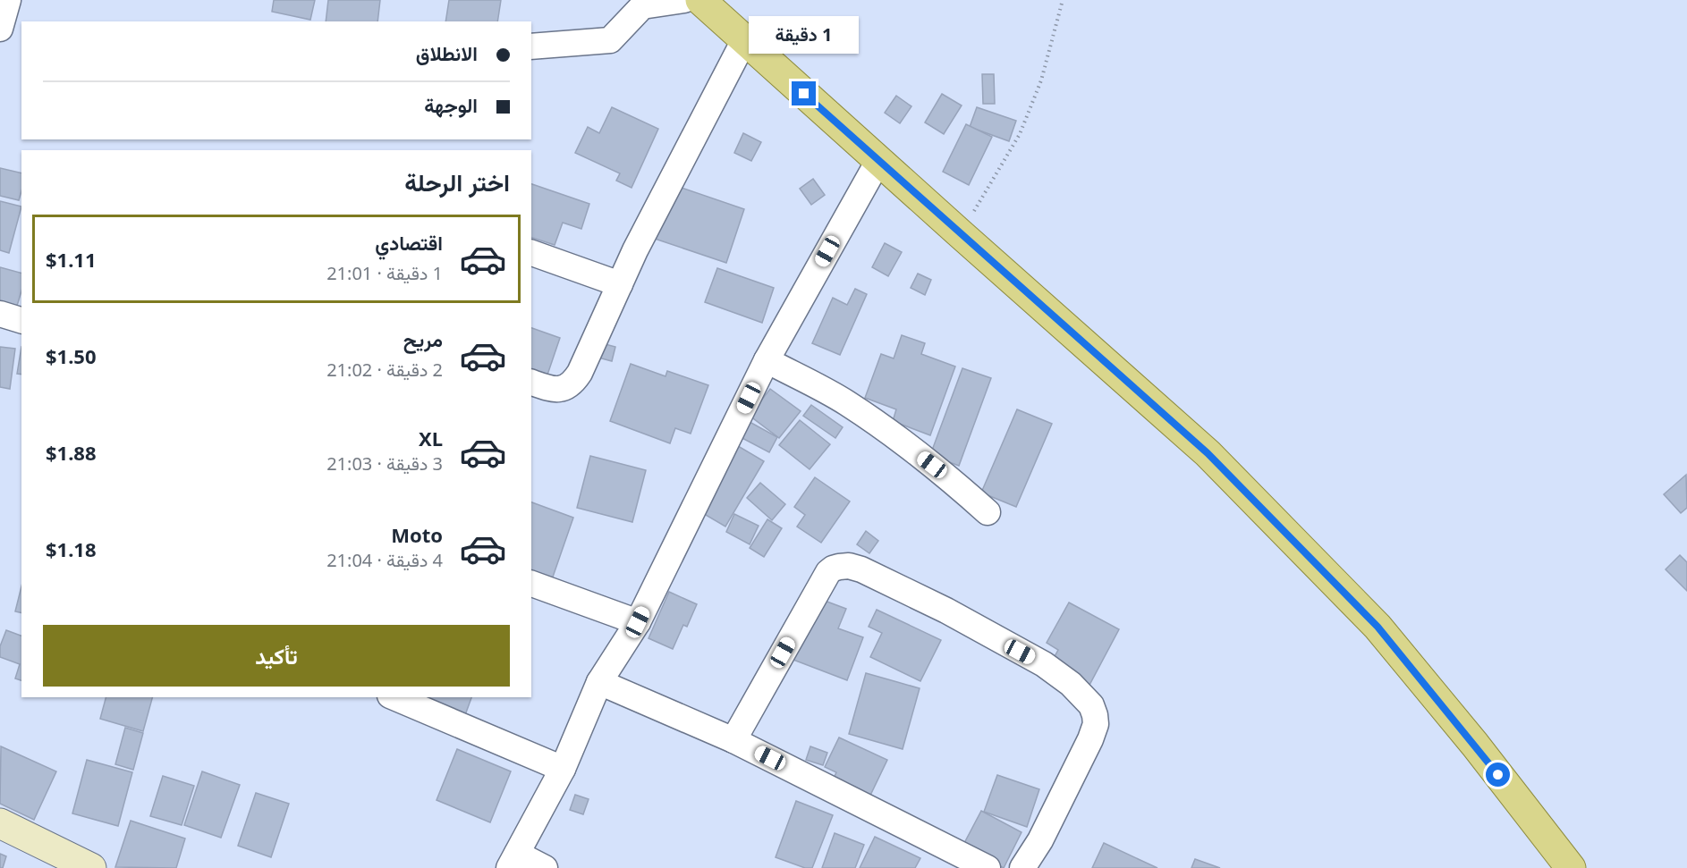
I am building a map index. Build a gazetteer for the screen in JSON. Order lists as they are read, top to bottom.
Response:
{
  "page": {
    "bubble": "1 دقيقة",
    "banner": ["الانطلاق", "الوجهة"],
    "heading": "اختر الرحلة",
    "list": [
      {
        "name": "اقتصادي",
        "note": "1 دقيقة · 21:01",
        "value": "$1.11"
      },
      {
        "name": "مريح",
        "note": "2 دقيقة · 21:02",
        "value": "$1.50"
      },
      {
        "name": "XL",
        "note": "3 دقيقة · 21:03",
        "value": "$1.88"
      },
      {
        "name": "Moto",
        "note": "4 دقيقة · 21:04",
        "value": "$1.18"
      }
    ],
    "buttons": "تأكيد"
  }
}
